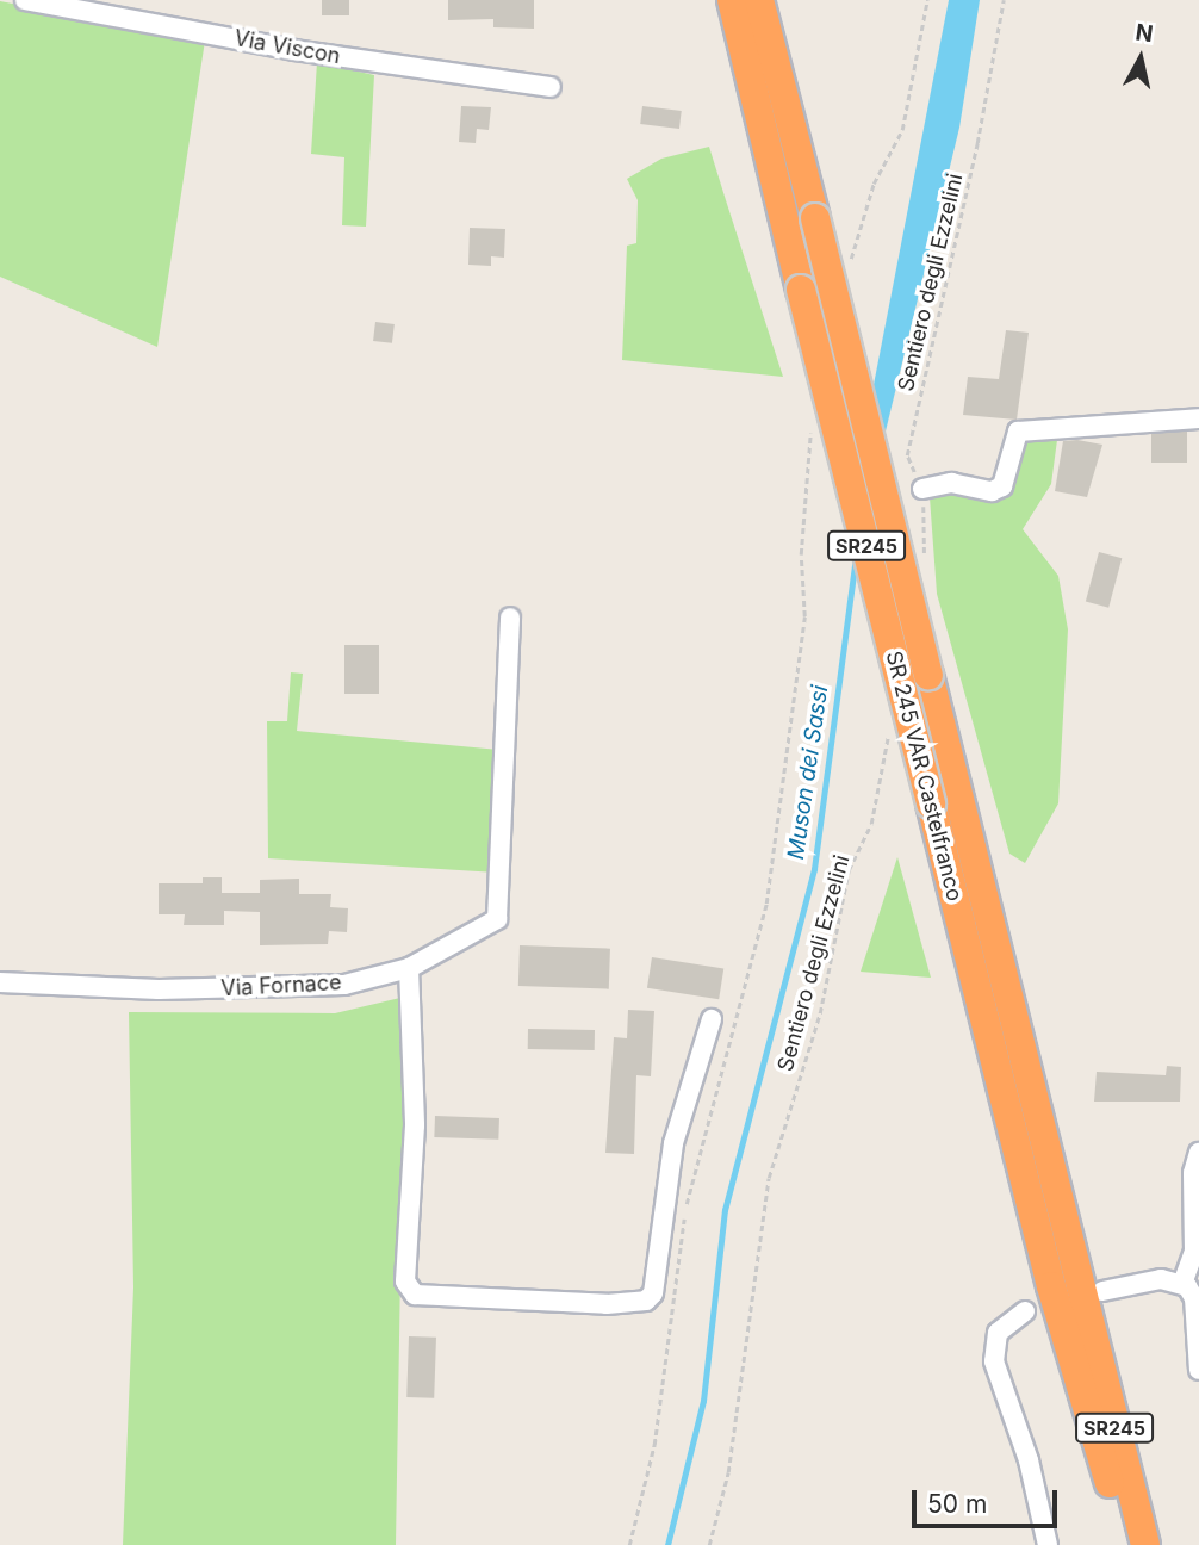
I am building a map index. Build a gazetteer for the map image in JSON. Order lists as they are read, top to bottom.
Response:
{
  "streets": {
    "highway": ["SR245", "SR 245 VAR Castelfranco"],
    "street": ["Via Viscon", "Via Fornace"],
    "path": ["Sentiero degli Ezzelini"]
  },
  "water": ["Muson dei Sassi"],
  "scale_bar": "50 m",
  "north": "top"
}
